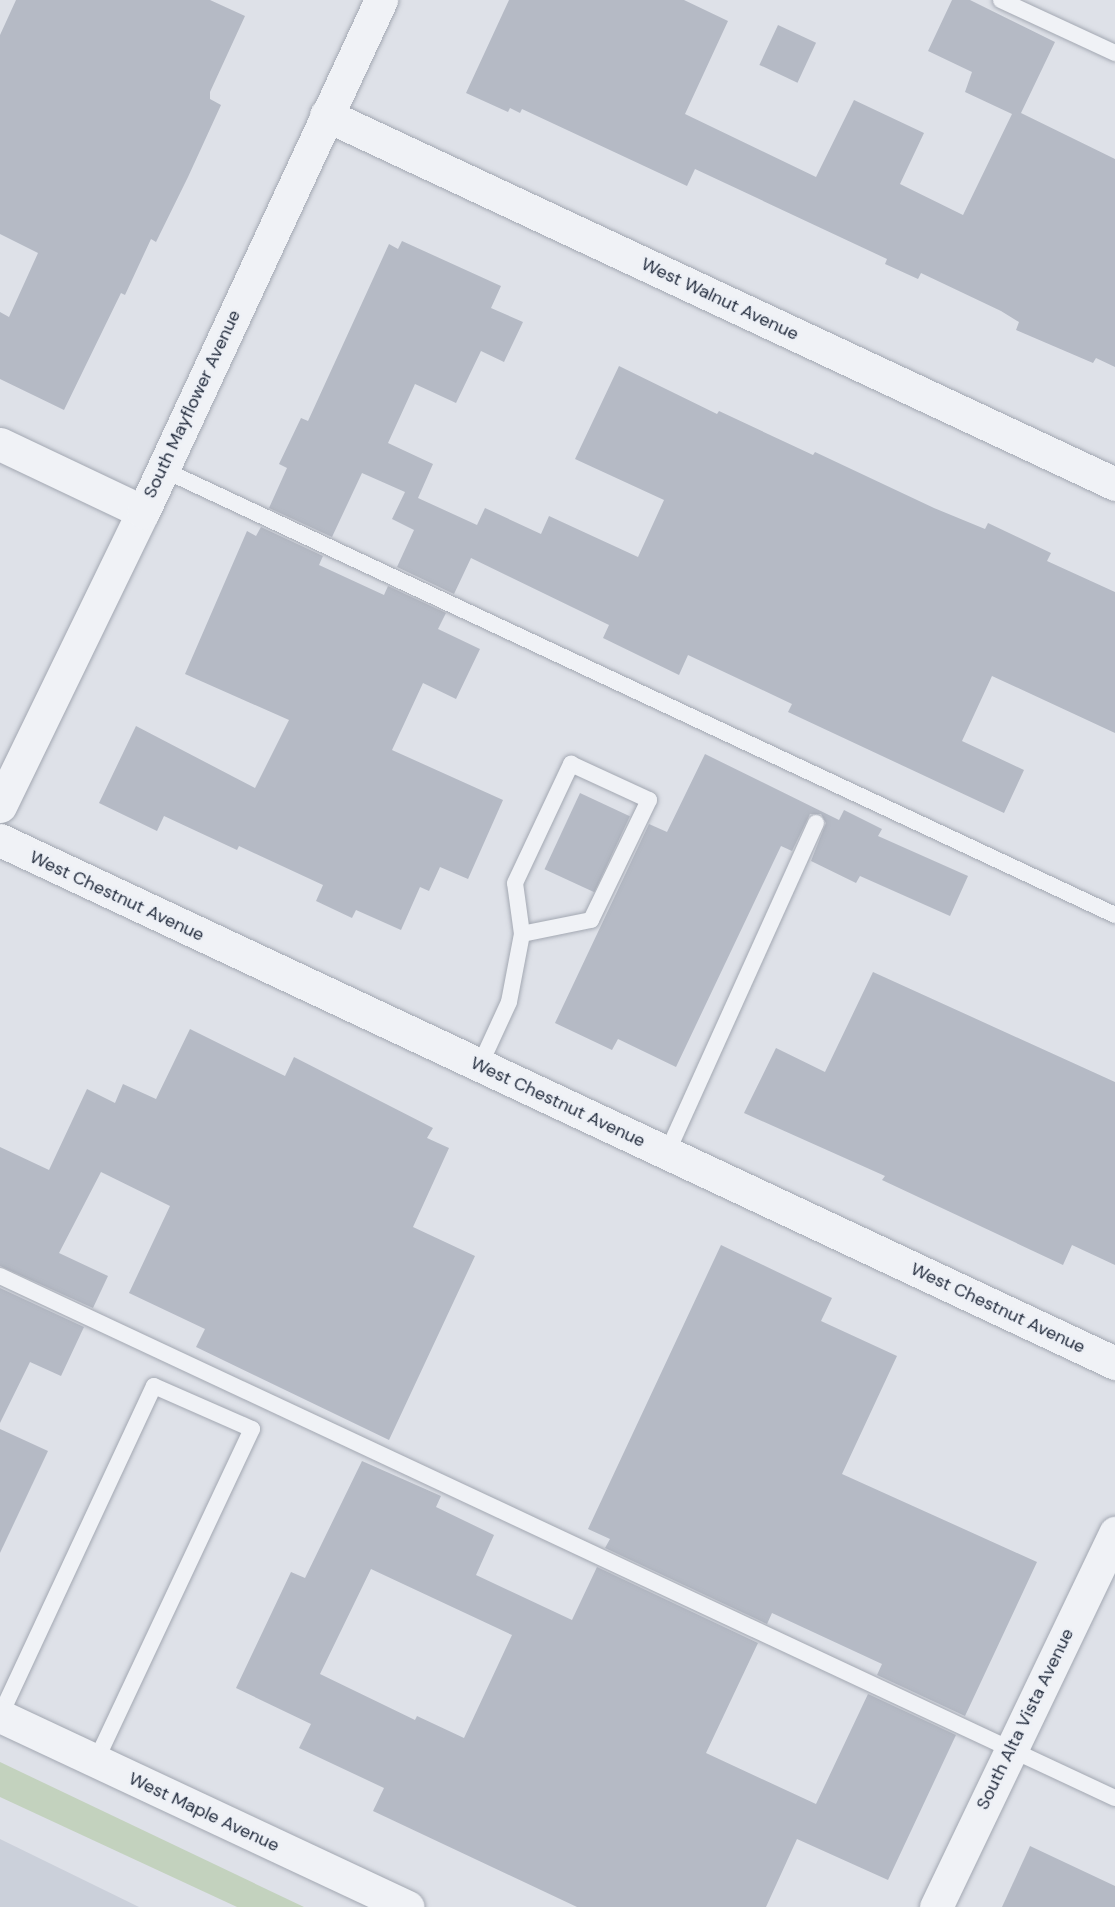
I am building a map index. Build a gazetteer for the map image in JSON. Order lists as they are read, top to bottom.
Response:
{
  "streets": {
    "street": [
      "West Walnut Avenue",
      "South Mayflower Avenue",
      "West Chestnut Avenue",
      "South Alta Vista Avenue",
      "West Maple Avenue"
    ]
  },
  "crossings": [
    ["West Walnut Avenue", "South Mayflower Avenue"]
  ]
}
